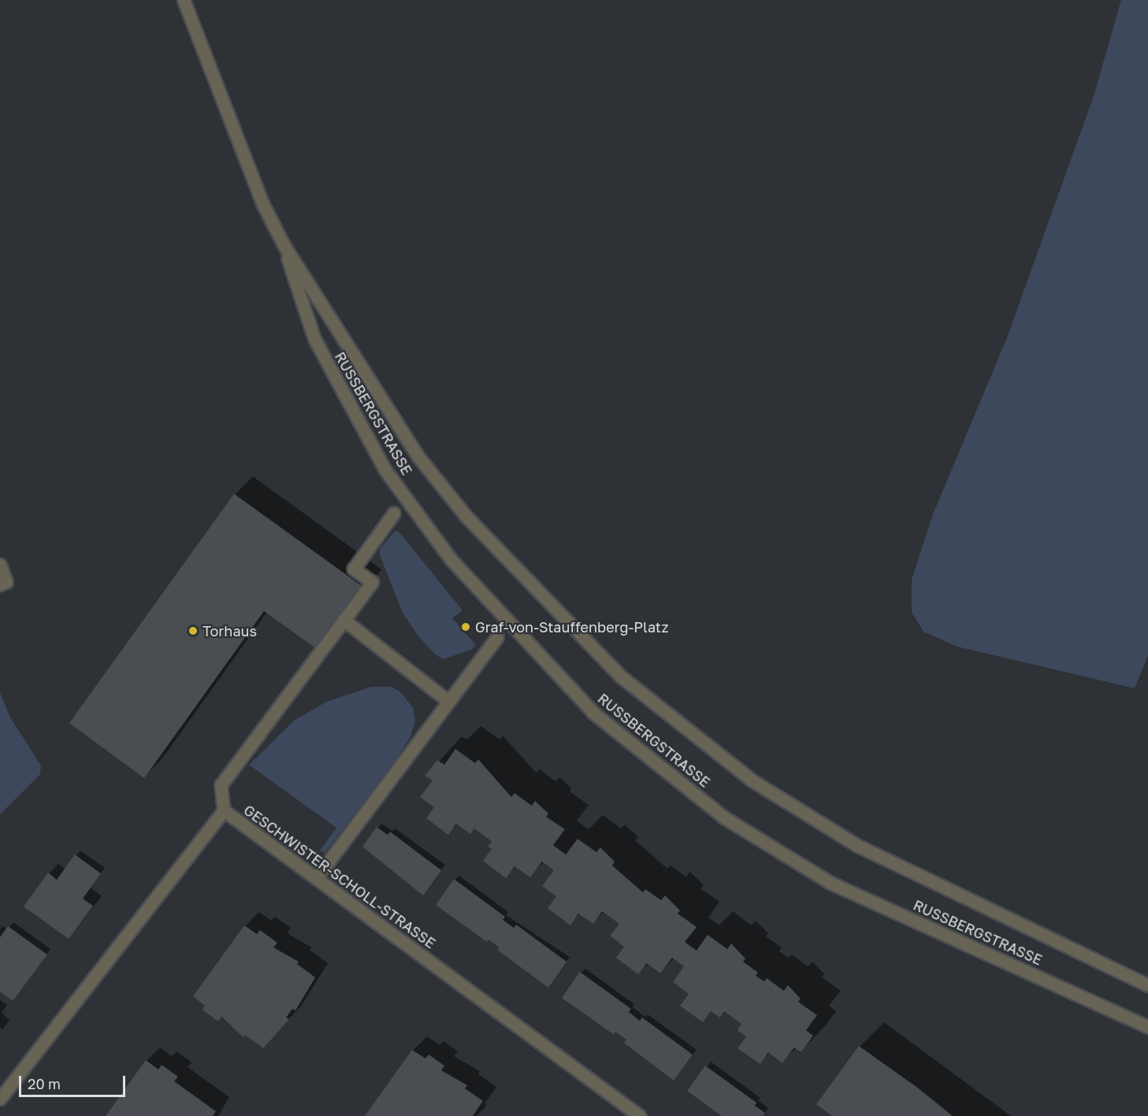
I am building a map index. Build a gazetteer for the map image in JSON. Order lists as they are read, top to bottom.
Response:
{
  "streets": {
    "street": ["RUSSBERGSTRASSE", "GESCHWISTER-SCHOLL-STRASSE"]
  },
  "places": ["Graf-von-Stauffenberg-Platz", "Torhaus"],
  "scale_bar": "20 m"
}
